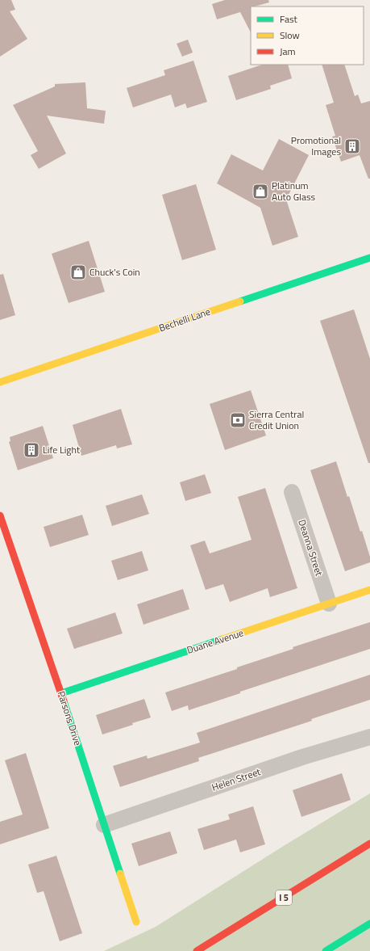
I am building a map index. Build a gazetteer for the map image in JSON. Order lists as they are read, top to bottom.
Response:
{
  "streets": {
    "main road": [
      "Bechelli Lane",
      "Duane Avenue",
      "Parsons Drive",
      "I 5"
    ],
    "street": ["Deanna Street", "Helen Street"]
  },
  "crossings": [
    ["Deanna Street", "Duane Avenue"],
    ["Duane Avenue", "Parsons Drive"],
    ["Parsons Drive", "Helen Street"]
  ],
  "places": {
    "building": ["Promotional Images", "Life Light"],
    "shop": ["Platinum Auto Glass", "Chuck's Coin"],
    "bank": ["Sierra Central Credit Union"]
  },
  "legend": ["Fast", "Slow", "Jam"]
}
